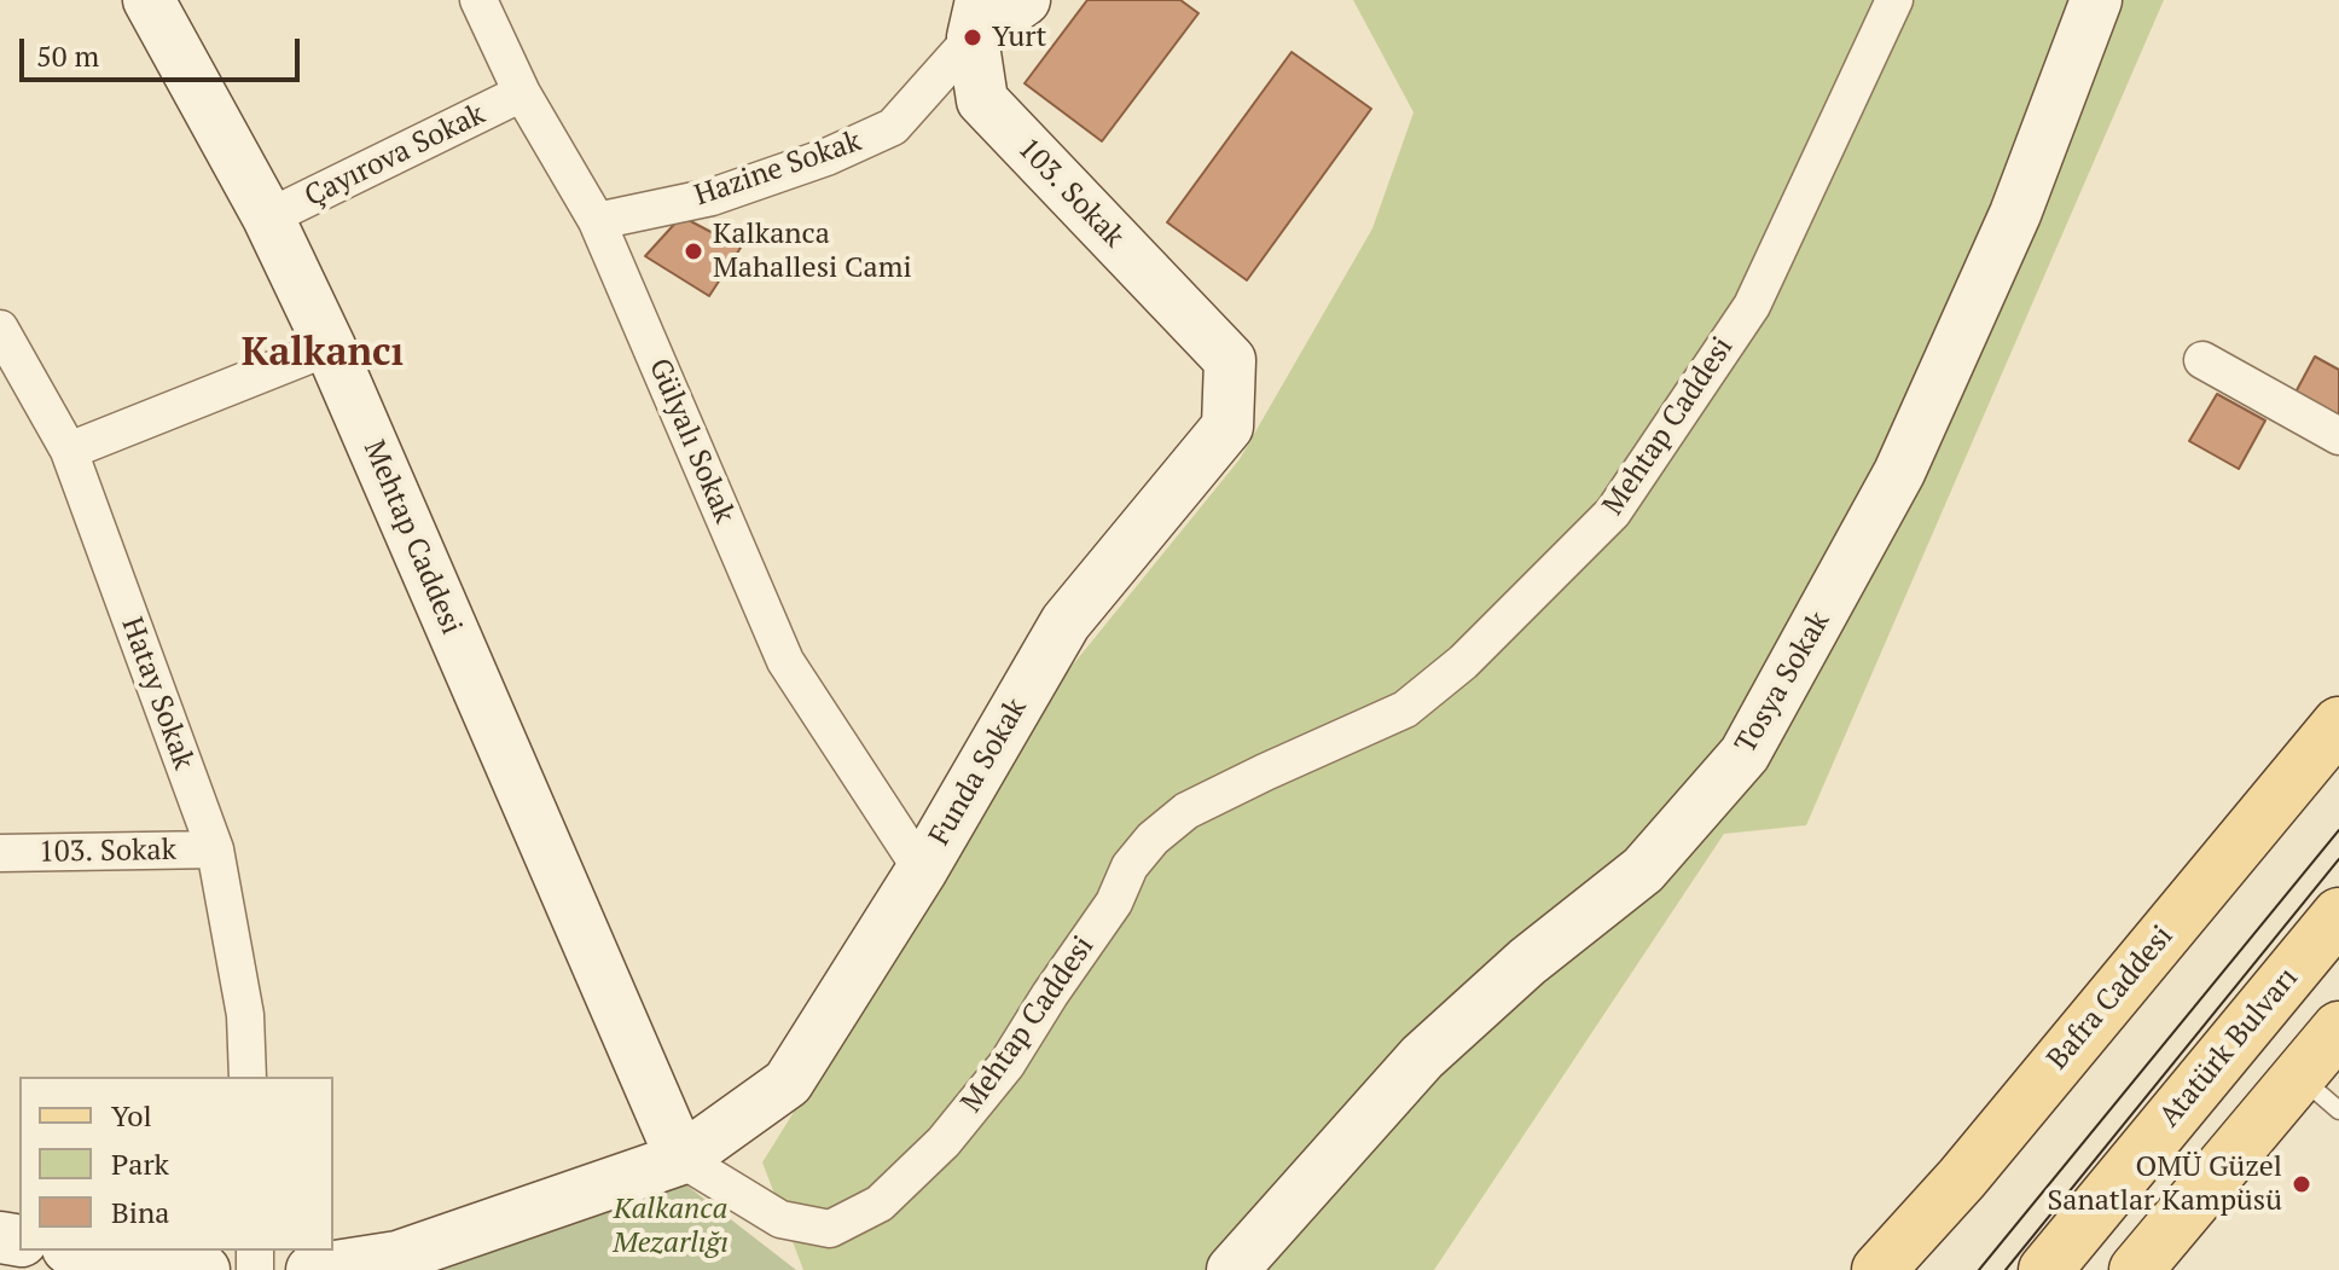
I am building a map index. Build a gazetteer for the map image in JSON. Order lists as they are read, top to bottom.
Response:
{
  "streets": {
    "main road": ["Bafra Caddesi", "Atatürk Bulvarı"],
    "street": [
      "Çayırova Sokak",
      "Hazine Sokak",
      "103. Sokak",
      "Mehtap Caddesi",
      "Gülyalı Sokak",
      "Tosya Sokak",
      "Hatay Sokak",
      "Funda Sokak"
    ]
  },
  "crossings": [
    ["Çayırova Sokak", "Mehtap Caddesi"],
    ["Çayırova Sokak", "Gülyalı Sokak"],
    ["Hazine Sokak", "103. Sokak"],
    ["Hazine Sokak", "Gülyalı Sokak"],
    ["103. Sokak", "Hatay Sokak"],
    ["103. Sokak", "Funda Sokak"],
    ["Mehtap Caddesi", "Funda Sokak"],
    ["Gülyalı Sokak", "Funda Sokak"]
  ],
  "districts": ["Kalkancı"],
  "parks": ["Kalkanca Mezarlığı"],
  "places": ["Yurt", "Kalkanca Mahallesi Cami", "OMÜ Güzel Sanatlar Kampüsü"],
  "legend": ["Yol", "Park", "Bina"],
  "scale_bar": "50 m"
}
